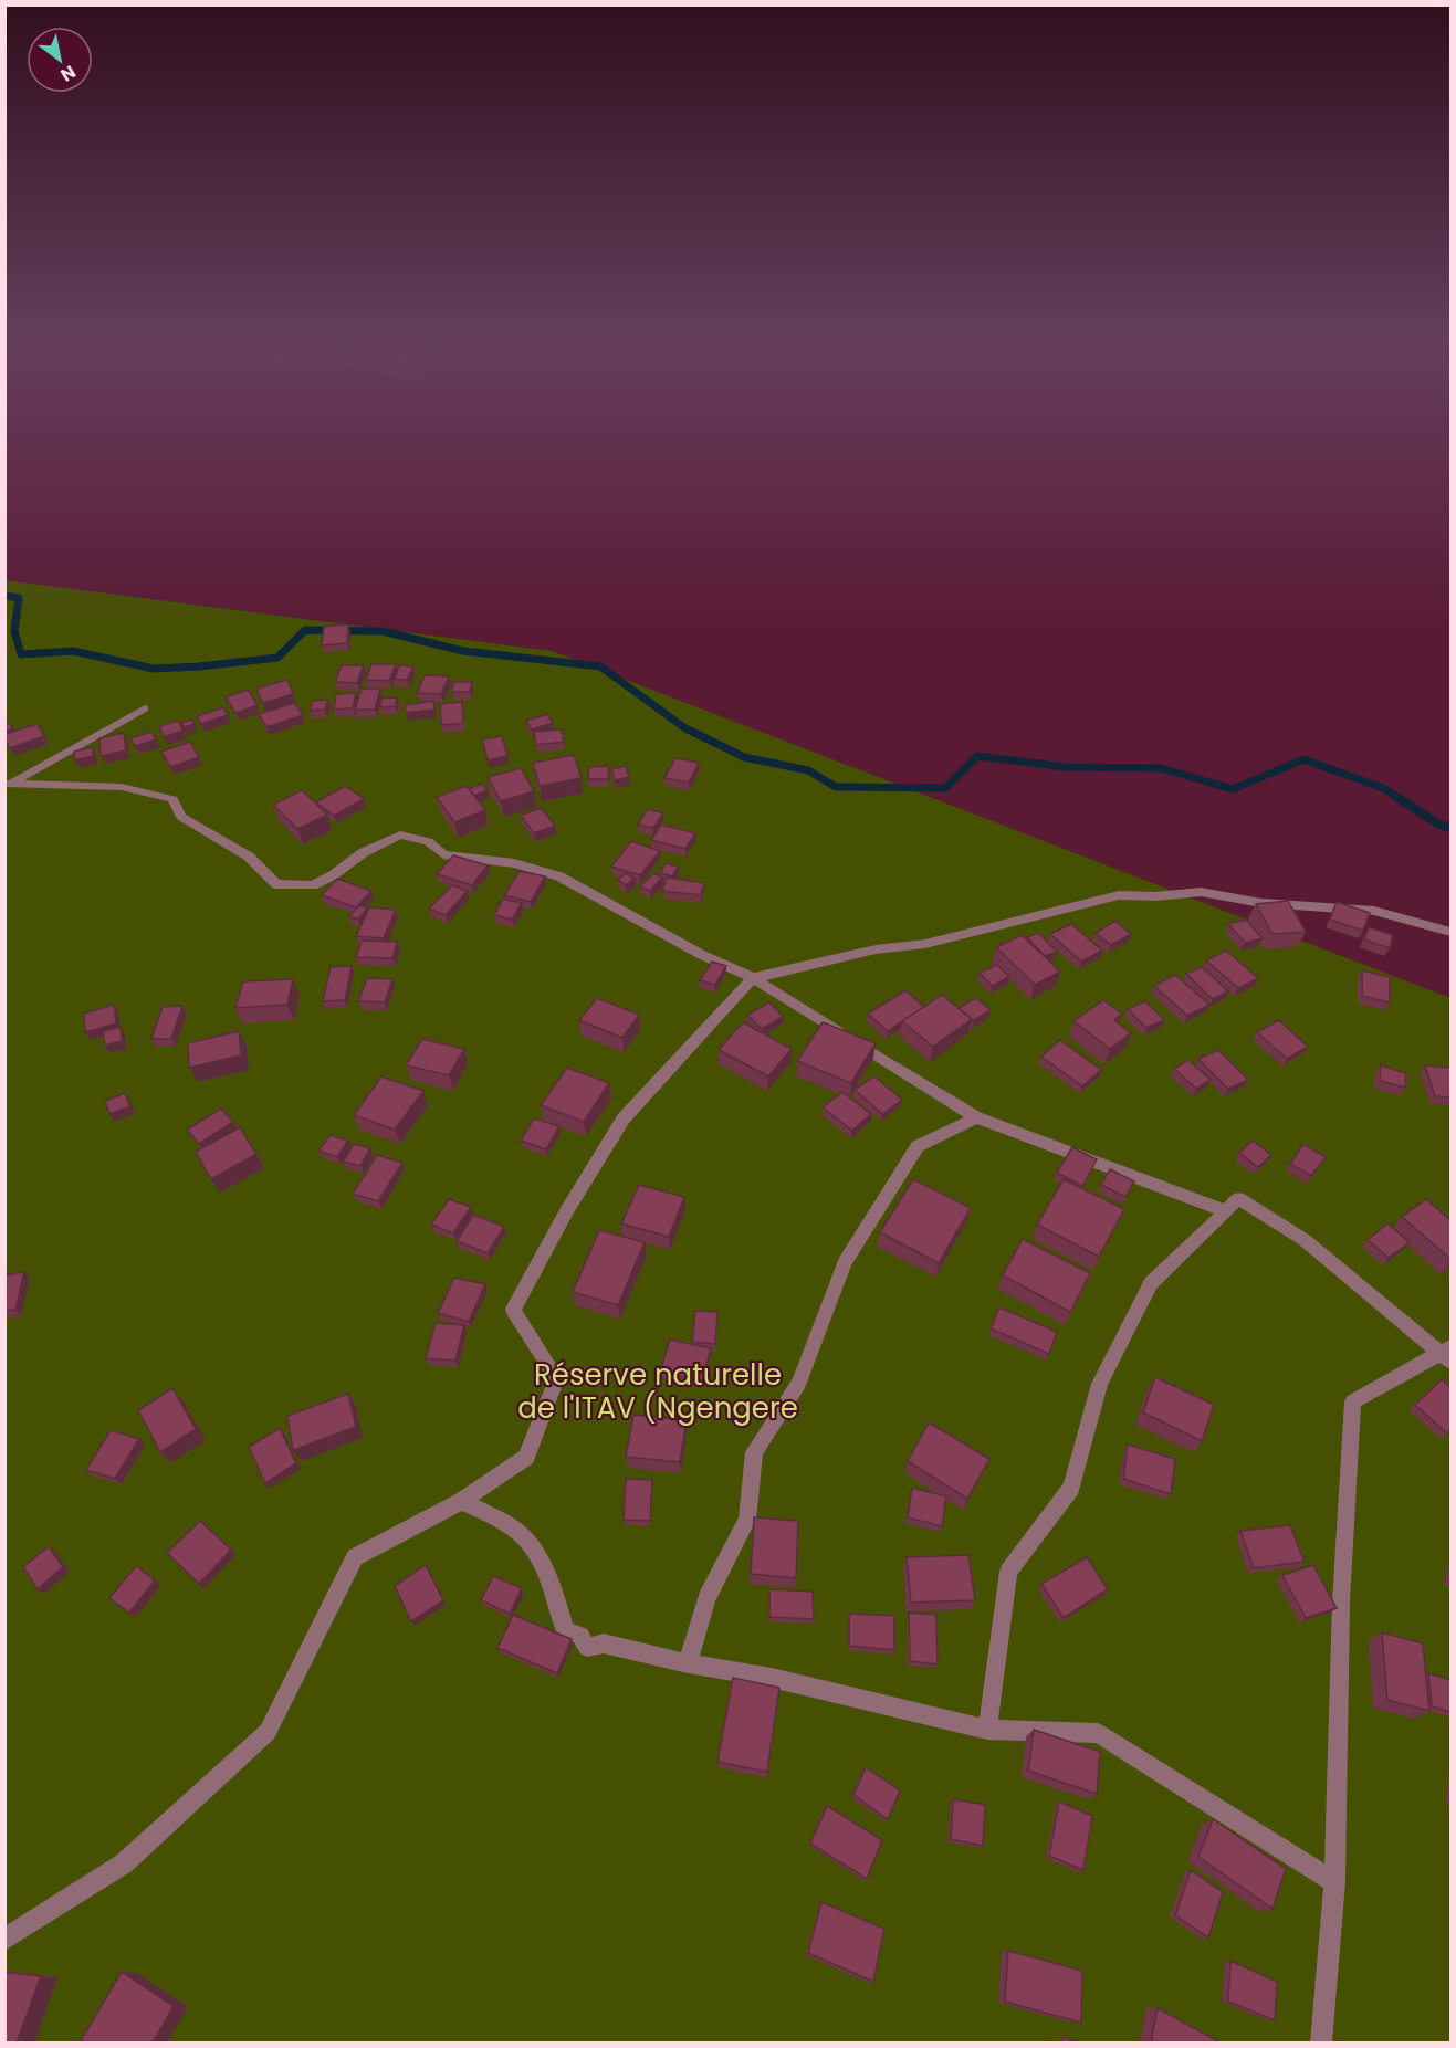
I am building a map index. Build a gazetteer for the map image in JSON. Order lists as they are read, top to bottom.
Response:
{
  "parks": ["Réserve naturelle de l'ITAV (Ngengere"],
  "north": "bottom right"
}
